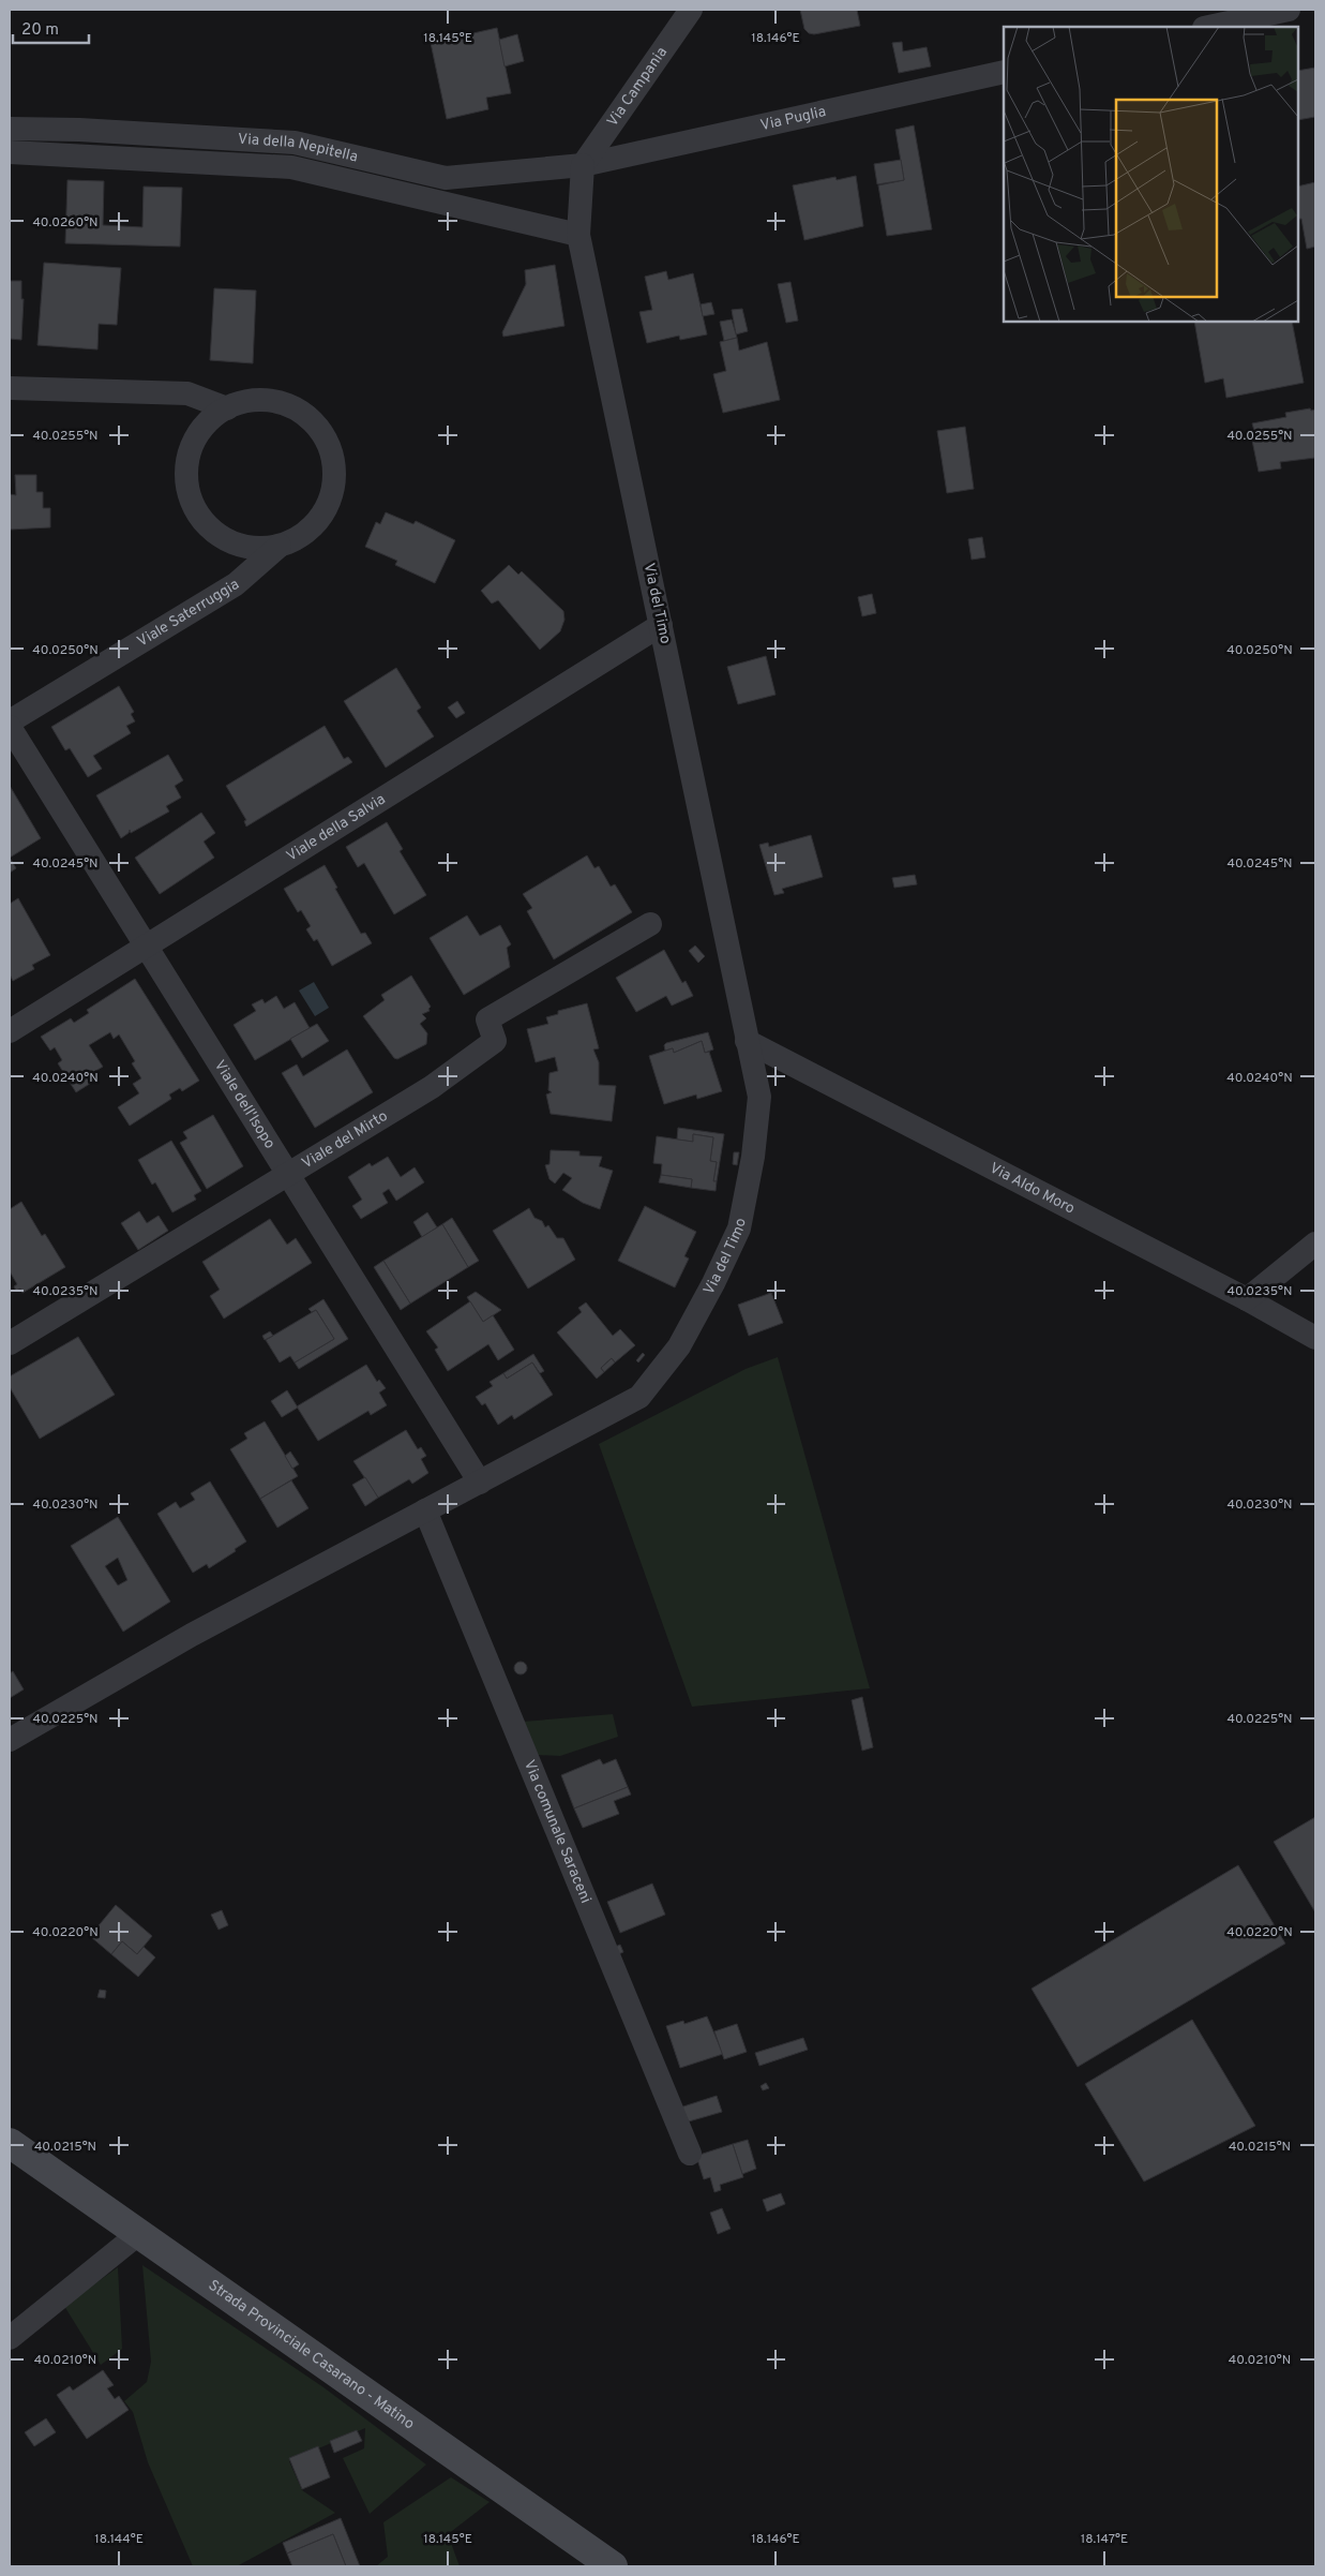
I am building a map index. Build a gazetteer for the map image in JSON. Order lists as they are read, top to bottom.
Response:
{
  "streets": {
    "main road": ["Strada Provinciale Casarano - Matino"],
    "street": [
      "Via Campania",
      "Via Puglia",
      "Via della Nepitella",
      "Via del Timo",
      "Viale Saterruggia",
      "Viale della Salvia",
      "Viale dell'Isopo",
      "Viale del Mirto",
      "Via Aldo Moro",
      "Via comunale Saraceni"
    ]
  },
  "crossings": [
    ["Via Campania", "Via Puglia"],
    ["Via Campania", "Via della Nepitella"],
    ["Via Campania", "Via del Timo"],
    ["Via Puglia", "Via della Nepitella"],
    ["Via Puglia", "Via del Timo"],
    ["Via della Nepitella", "Via del Timo"],
    ["Via del Timo", "Viale della Salvia"],
    ["Via del Timo", "Viale dell'Isopo"],
    ["Via del Timo", "Via Aldo Moro"],
    ["Viale della Salvia", "Viale dell'Isopo"],
    ["Viale dell'Isopo", "Viale del Mirto"]
  ],
  "scale_bar": "20 m",
  "coordinates": [
    "18.145°E",
    "18.146°E",
    "40.0260°N",
    "40.0255°N",
    "40.0250°N",
    "40.0245°N",
    "40.0240°N",
    "40.0235°N",
    "40.0230°N",
    "40.0225°N",
    "40.0220°N",
    "40.0215°N",
    "40.0210°N",
    "18.144°E",
    "18.147°E"
  ]
}
